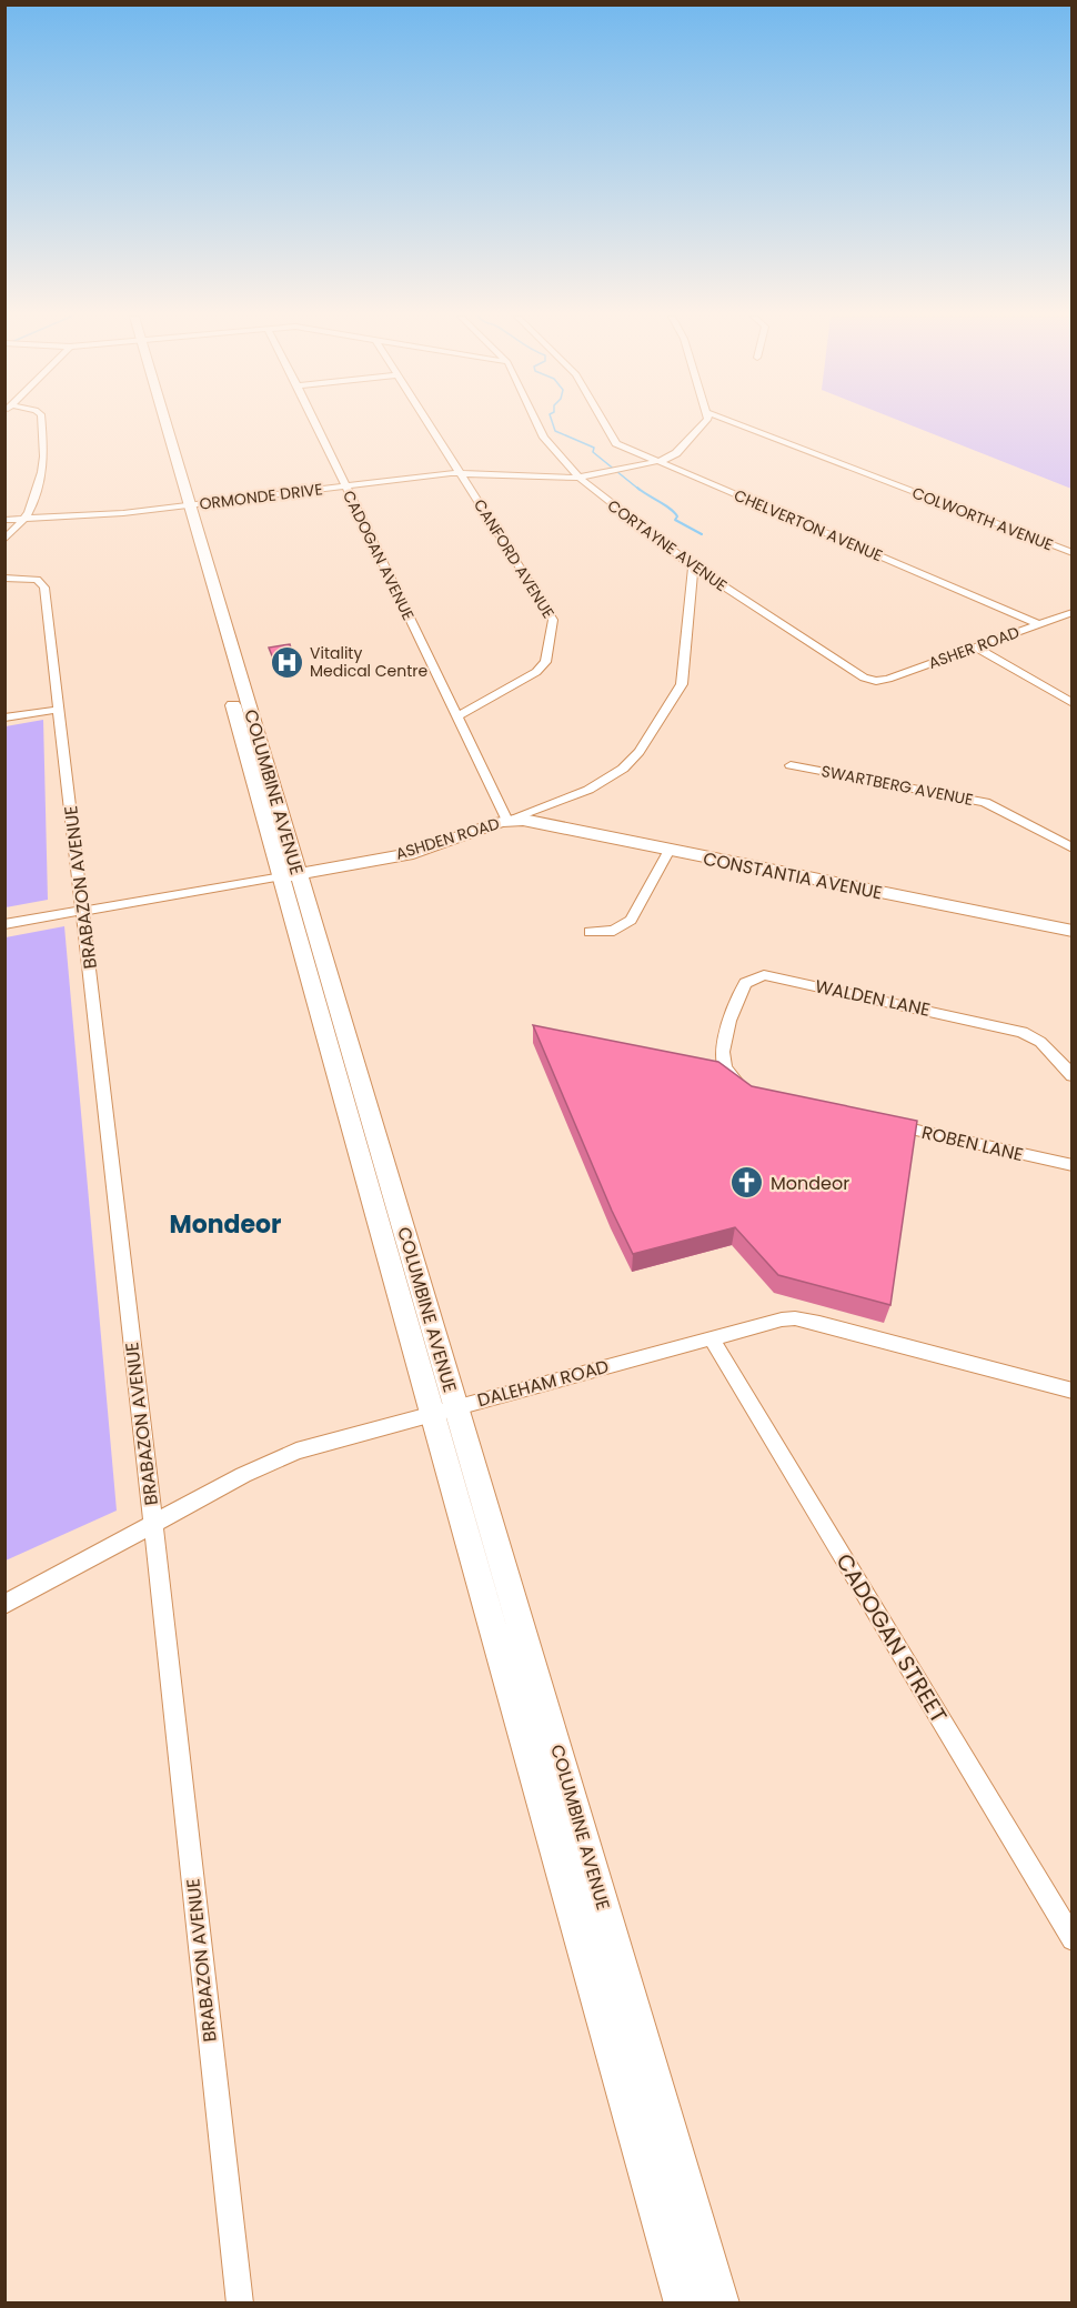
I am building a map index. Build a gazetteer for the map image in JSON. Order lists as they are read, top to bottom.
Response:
{
  "streets": {
    "main road": ["COLUMBINE AVENUE", "ASHDEN ROAD", "CONSTANTIA AVENUE"],
    "street": [
      "ORMONDE DRIVE",
      "COLWORTH AVENUE",
      "CHELVERTON AVENUE",
      "CORTAYNE AVENUE",
      "CADOGAN AVENUE",
      "CANFORD AVENUE",
      "ASHER ROAD",
      "SWARTBERG AVENUE",
      "BRABAZON AVENUE",
      "WALDEN LANE",
      "ROBEN LANE",
      "DALEHAM ROAD",
      "CADOGAN STREET"
    ]
  },
  "crossings": [
    ["ORMONDE DRIVE", "CHELVERTON AVENUE"],
    ["ORMONDE DRIVE", "CORTAYNE AVENUE"],
    ["ORMONDE DRIVE", "CADOGAN AVENUE"],
    ["ORMONDE DRIVE", "CANFORD AVENUE"],
    ["ORMONDE DRIVE", "COLUMBINE AVENUE"],
    ["CHELVERTON AVENUE", "ASHER ROAD"],
    ["CORTAYNE AVENUE", "ASHER ROAD"],
    ["CORTAYNE AVENUE", "ASHDEN ROAD"],
    ["CADOGAN AVENUE", "CANFORD AVENUE"],
    ["CADOGAN AVENUE", "ASHDEN ROAD"],
    ["CADOGAN AVENUE", "CONSTANTIA AVENUE"],
    ["COLUMBINE AVENUE", "ASHDEN ROAD"],
    ["COLUMBINE AVENUE", "DALEHAM ROAD"],
    ["ASHDEN ROAD", "CONSTANTIA AVENUE"],
    ["ASHDEN ROAD", "BRABAZON AVENUE"],
    ["BRABAZON AVENUE", "DALEHAM ROAD"],
    ["DALEHAM ROAD", "CADOGAN STREET"]
  ],
  "districts": ["Mondeor"],
  "places": {
    "hospital": ["Vitality Medical Centre"],
    "church": ["Mondeor"]
  }
}
